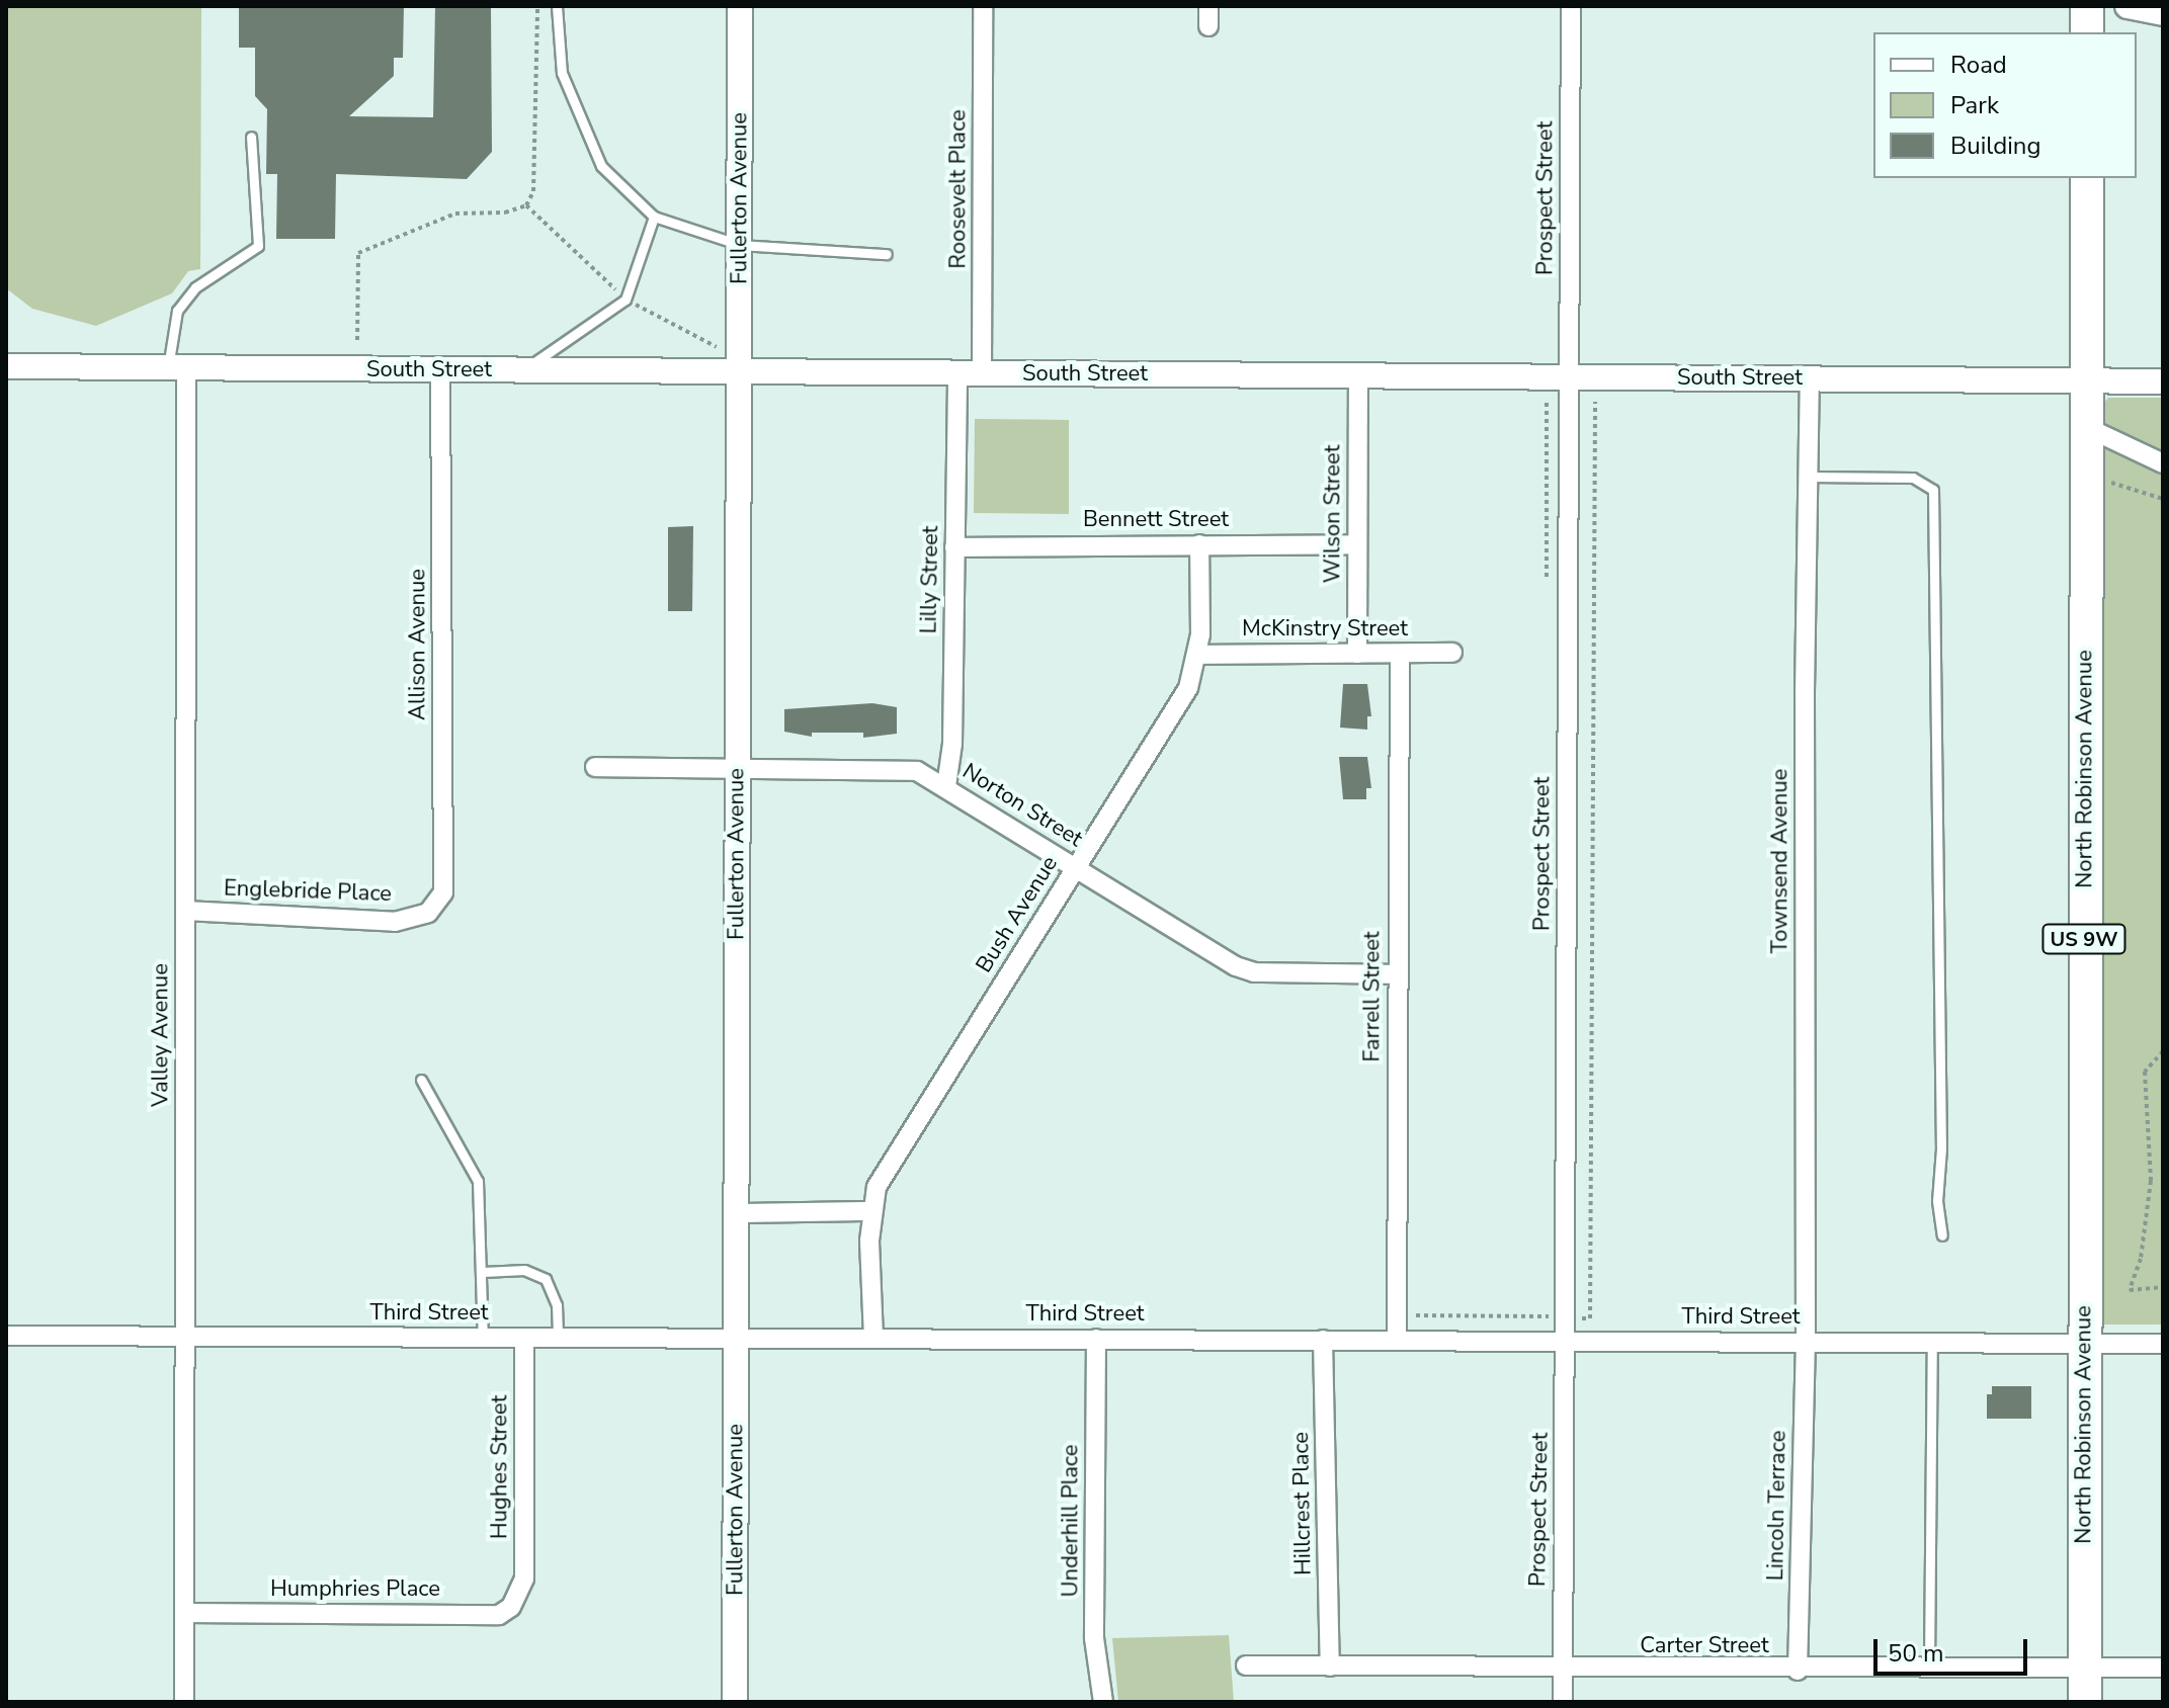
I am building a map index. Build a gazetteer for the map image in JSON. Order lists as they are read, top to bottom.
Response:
{
  "streets": {
    "highway": ["North Robinson Avenue", "US 9W"],
    "street": [
      "Roosevelt Place",
      "Fullerton Avenue",
      "Prospect Street",
      "South Street",
      "Wilson Street",
      "Bennett Street",
      "Lilly Street",
      "McKinstry Street",
      "Allison Avenue",
      "Norton Street",
      "Townsend Avenue",
      "Englebride Place",
      "Bush Avenue",
      "Farrell Street",
      "Valley Avenue",
      "Third Street",
      "Hughes Street",
      "Hillcrest Place",
      "Lincoln Terrace",
      "Underhill Place",
      "Humphries Place",
      "Carter Street"
    ]
  },
  "crossings": [
    ["Roosevelt Place", "South Street"],
    ["Fullerton Avenue", "South Street"],
    ["Fullerton Avenue", "Norton Street"],
    ["Fullerton Avenue", "Third Street"],
    ["Prospect Street", "South Street"],
    ["Prospect Street", "Third Street"],
    ["Prospect Street", "Carter Street"],
    ["South Street", "Wilson Street"],
    ["South Street", "Lilly Street"],
    ["South Street", "Allison Avenue"],
    ["South Street", "North Robinson Avenue"],
    ["South Street", "Townsend Avenue"],
    ["South Street", "Valley Avenue"],
    ["Wilson Street", "Bennett Street"],
    ["Wilson Street", "McKinstry Street"],
    ["Bennett Street", "Lilly Street"],
    ["Bennett Street", "Bush Avenue"],
    ["Lilly Street", "Norton Street"],
    ["McKinstry Street", "Bush Avenue"],
    ["McKinstry Street", "Farrell Street"],
    ["Allison Avenue", "Englebride Place"],
    ["North Robinson Avenue", "Third Street"],
    ["North Robinson Avenue", "Carter Street"],
    ["Norton Street", "Bush Avenue"],
    ["Norton Street", "Farrell Street"],
    ["Townsend Avenue", "Third Street"],
    ["Townsend Avenue", "Lincoln Terrace"],
    ["Englebride Place", "Valley Avenue"],
    ["Bush Avenue", "Third Street"],
    ["Farrell Street", "Third Street"],
    ["Valley Avenue", "Third Street"],
    ["Valley Avenue", "Humphries Place"],
    ["Third Street", "Hughes Street"],
    ["Third Street", "Hillcrest Place"],
    ["Third Street", "Lincoln Terrace"],
    ["Third Street", "Underhill Place"],
    ["Hughes Street", "Humphries Place"],
    ["Hillcrest Place", "Carter Street"],
    ["Lincoln Terrace", "Carter Street"]
  ],
  "legend": ["Road", "Park", "Building"],
  "scale_bar": "50 m"
}
